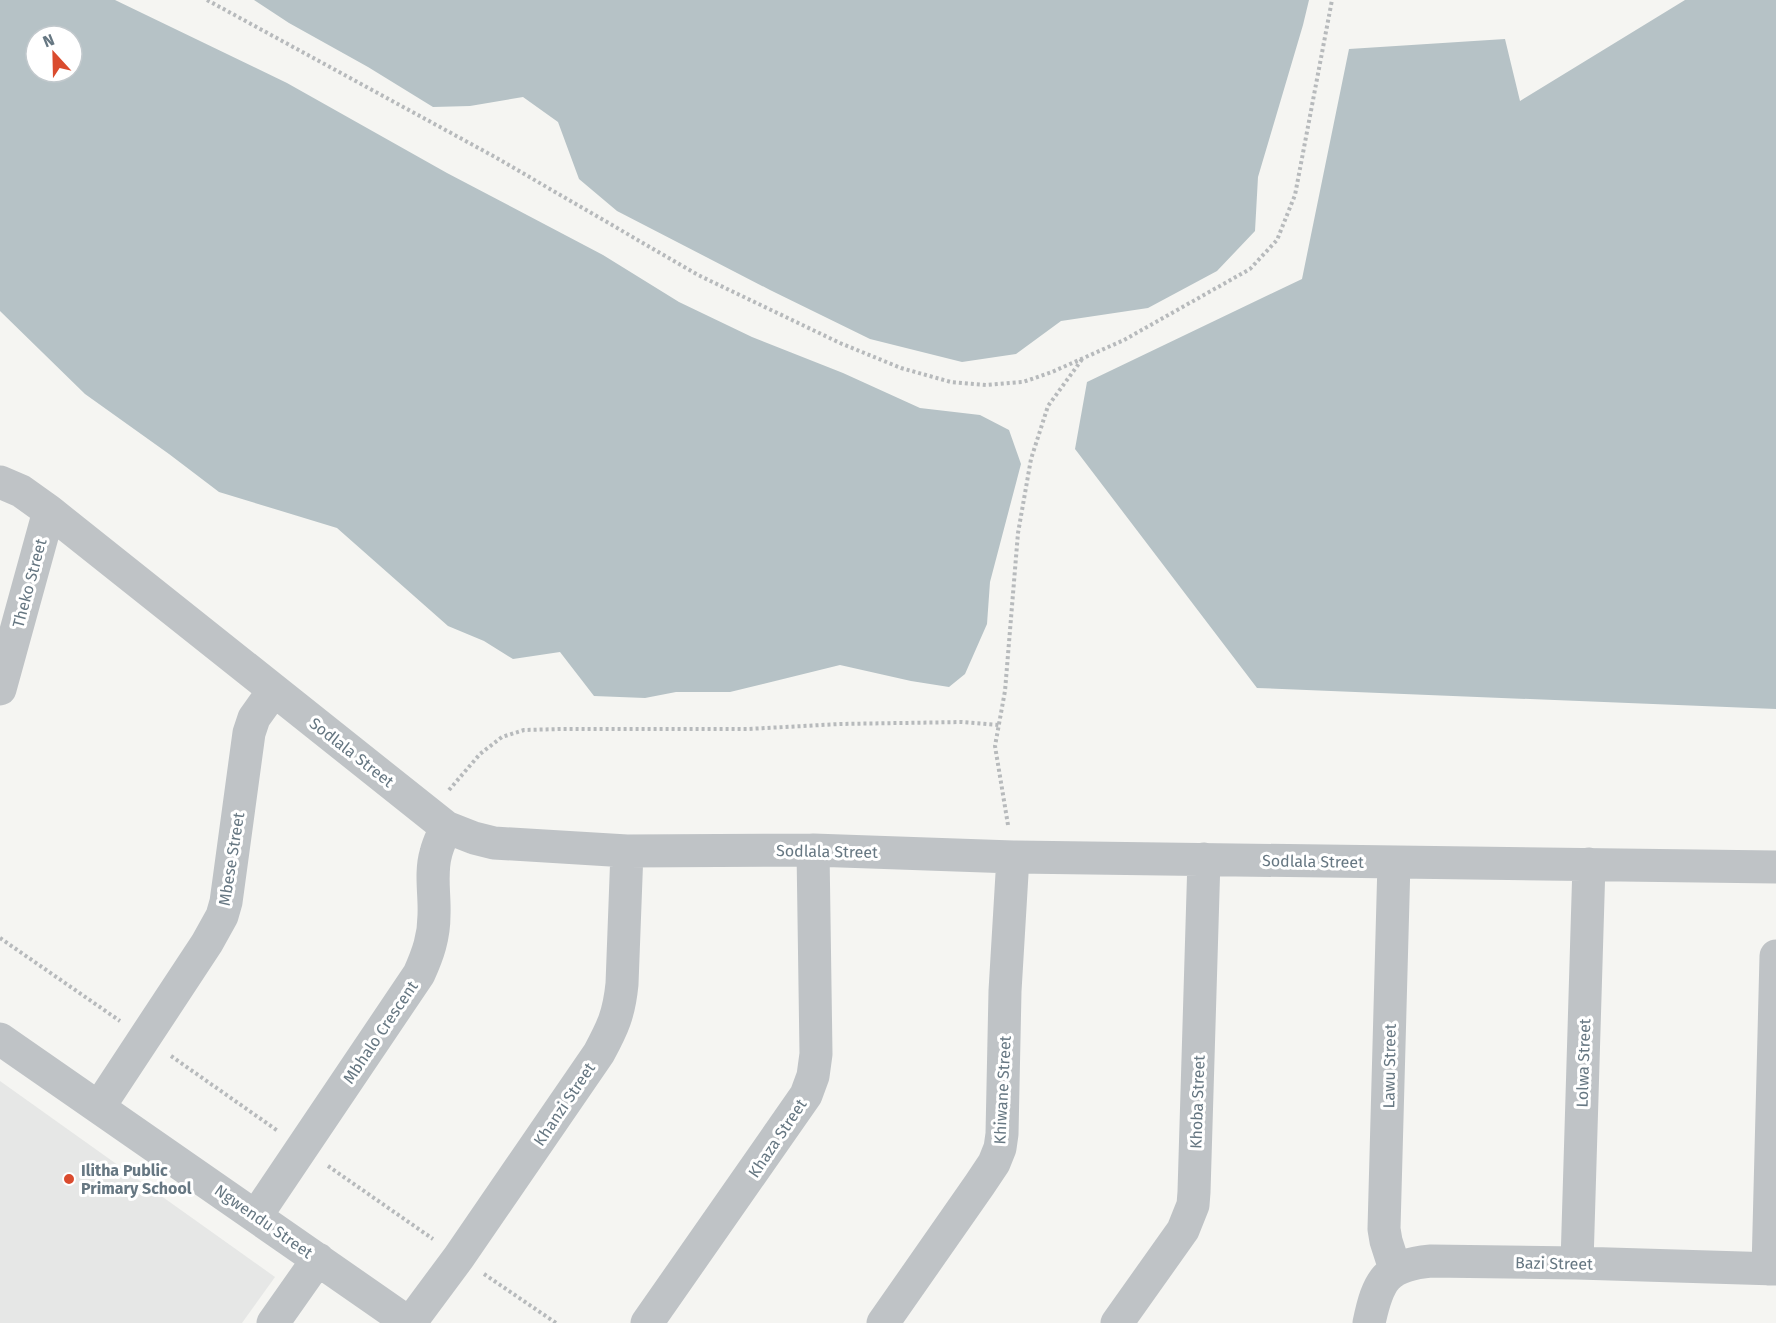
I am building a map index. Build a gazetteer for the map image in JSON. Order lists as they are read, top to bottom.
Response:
{
  "streets": {
    "street": [
      "Theko Street",
      "Sodlala Street",
      "Mbese Street",
      "Mbhalo Crescent",
      "Lolwa Street",
      "Lawu Street",
      "Khiwane Street",
      "Khoba Street",
      "Khanzi Street",
      "Khaza Street",
      "Ngwendu Street",
      "Bazi Street"
    ]
  },
  "crossings": [
    ["Theko Street", "Sodlala Street"],
    ["Sodlala Street", "Mbese Street"],
    ["Sodlala Street", "Mbhalo Crescent"],
    ["Sodlala Street", "Lolwa Street"],
    ["Sodlala Street", "Lawu Street"],
    ["Sodlala Street", "Khiwane Street"],
    ["Sodlala Street", "Khoba Street"],
    ["Sodlala Street", "Khanzi Street"],
    ["Sodlala Street", "Khaza Street"],
    ["Mbese Street", "Ngwendu Street"],
    ["Mbhalo Crescent", "Ngwendu Street"],
    ["Lolwa Street", "Bazi Street"],
    ["Lawu Street", "Bazi Street"],
    ["Khanzi Street", "Ngwendu Street"]
  ],
  "places": ["Ilitha Public Primary School"],
  "north": "top"
}
